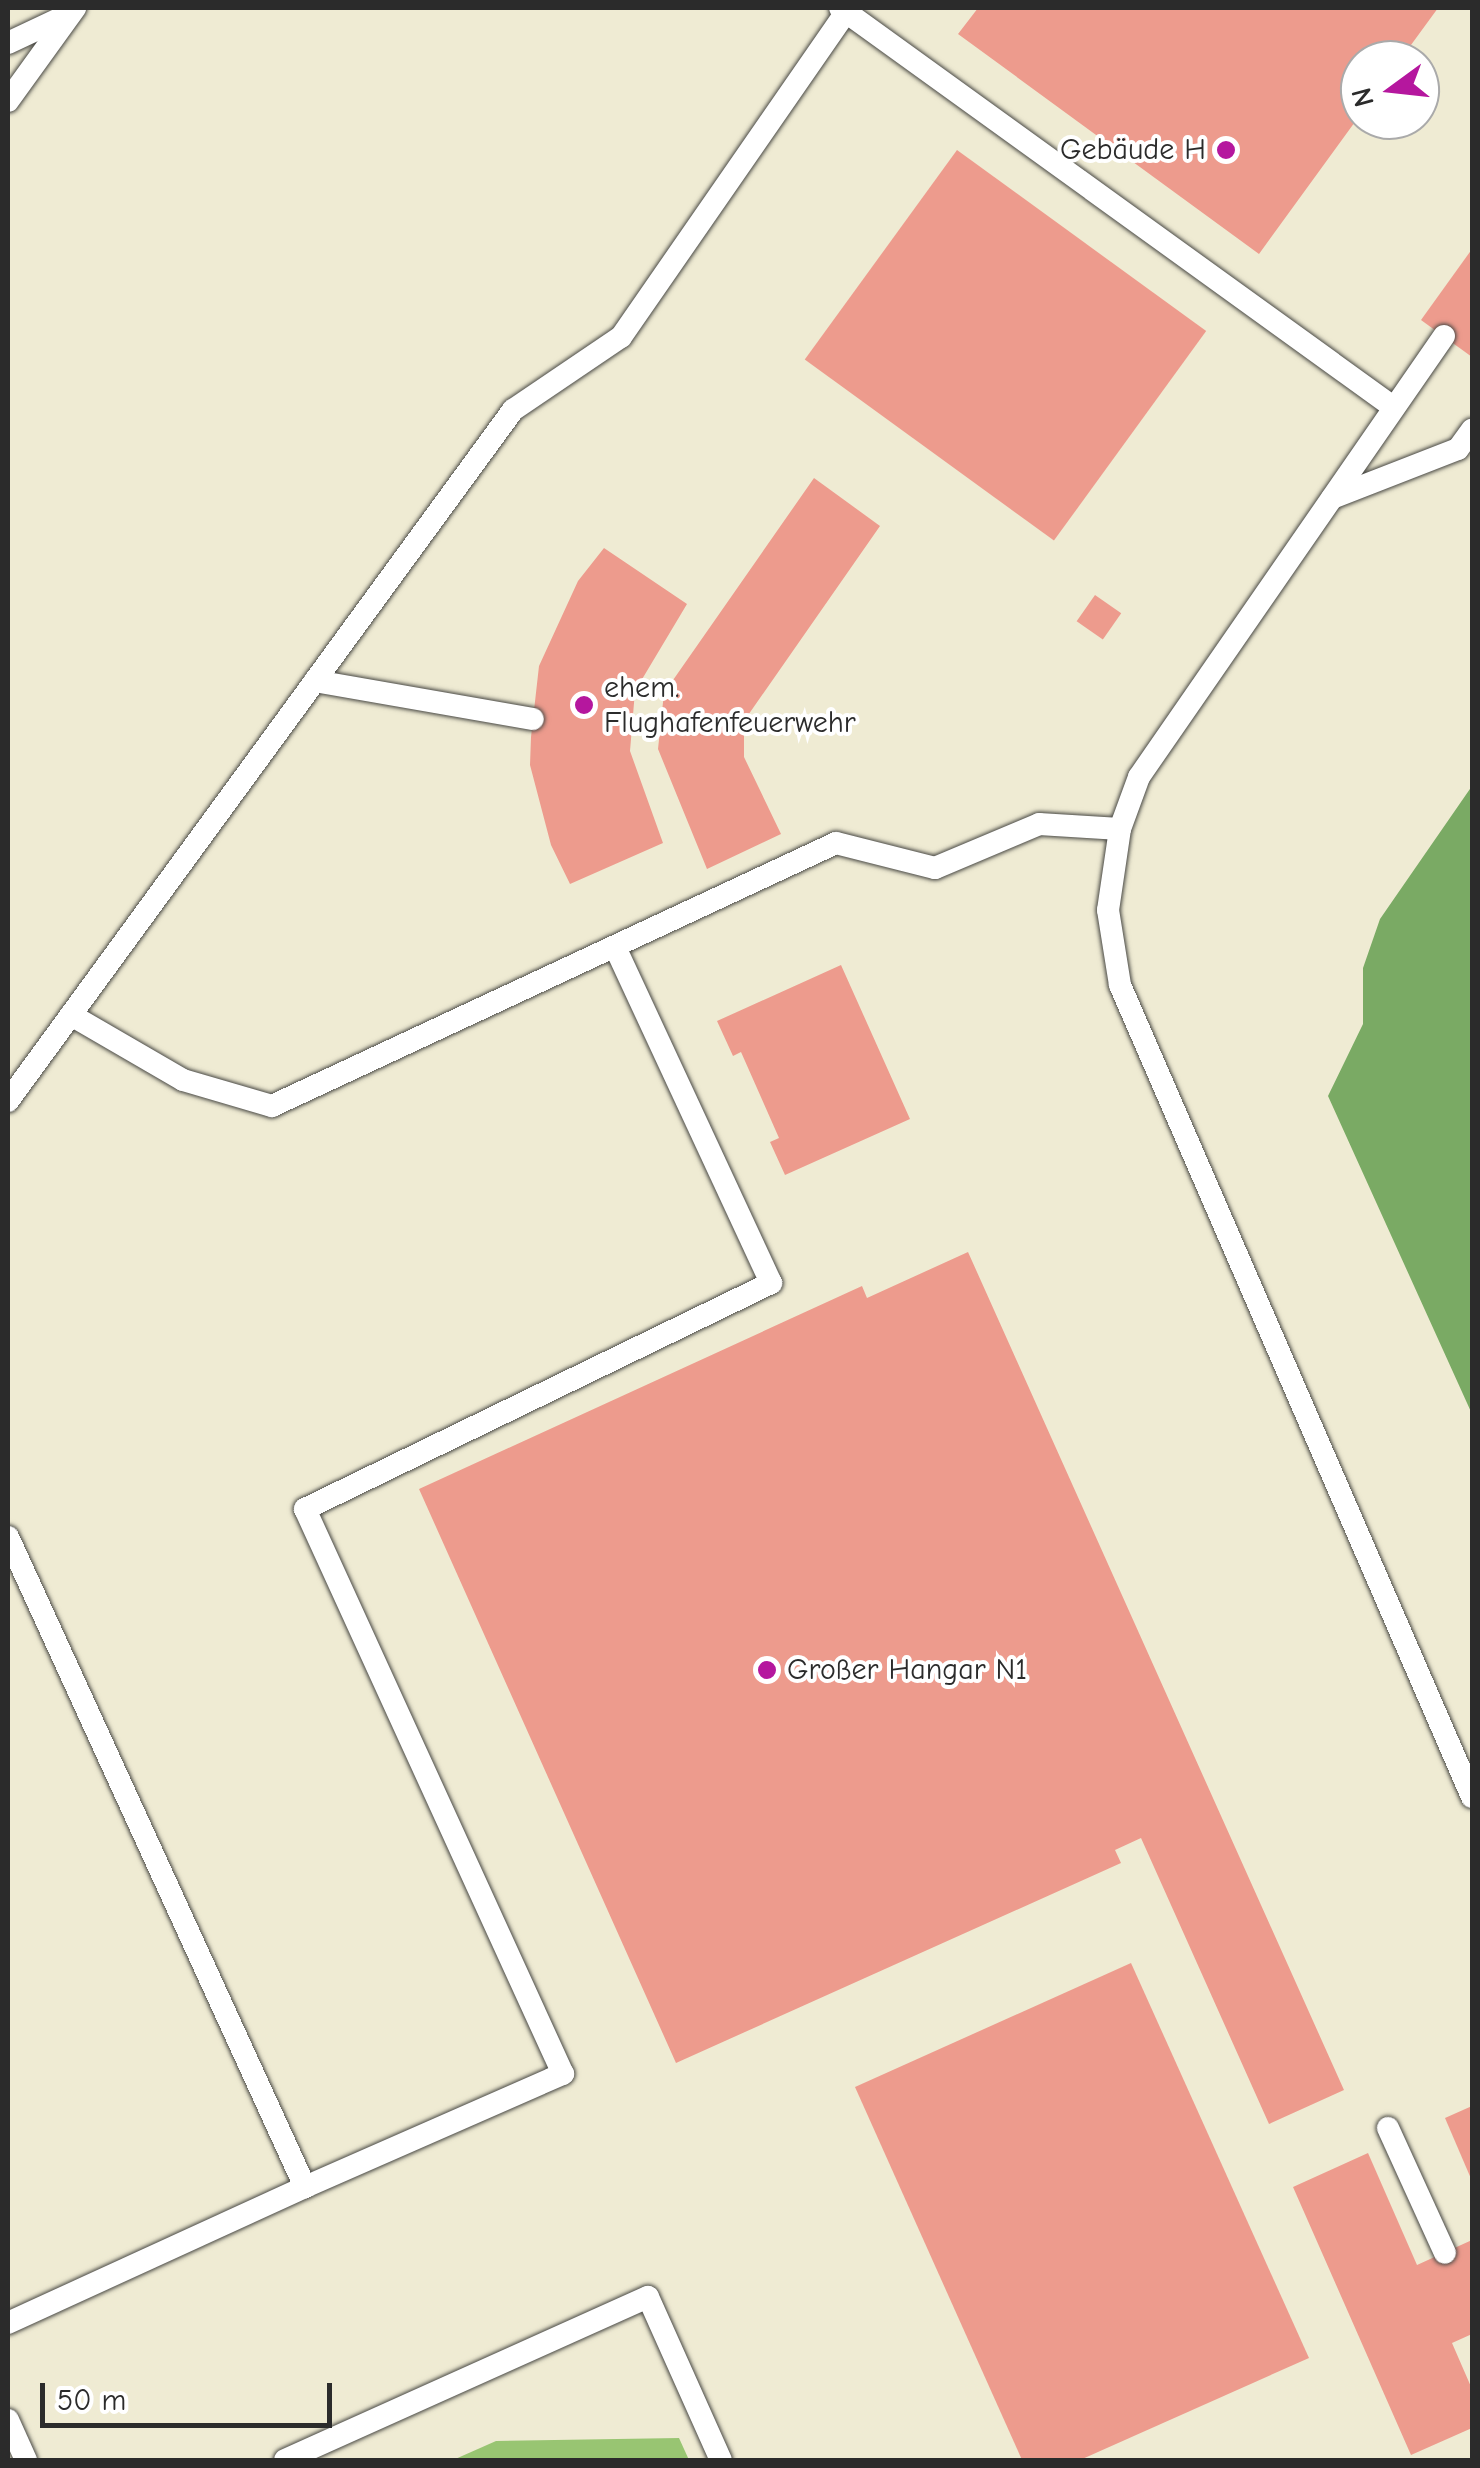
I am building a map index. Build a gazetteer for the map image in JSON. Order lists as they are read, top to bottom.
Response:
{
  "places": ["Gebäude H", "ehem. Flughafenfeuerwehr", "Großer Hangar N1"],
  "scale_bar": "50 m",
  "north": "left"
}
